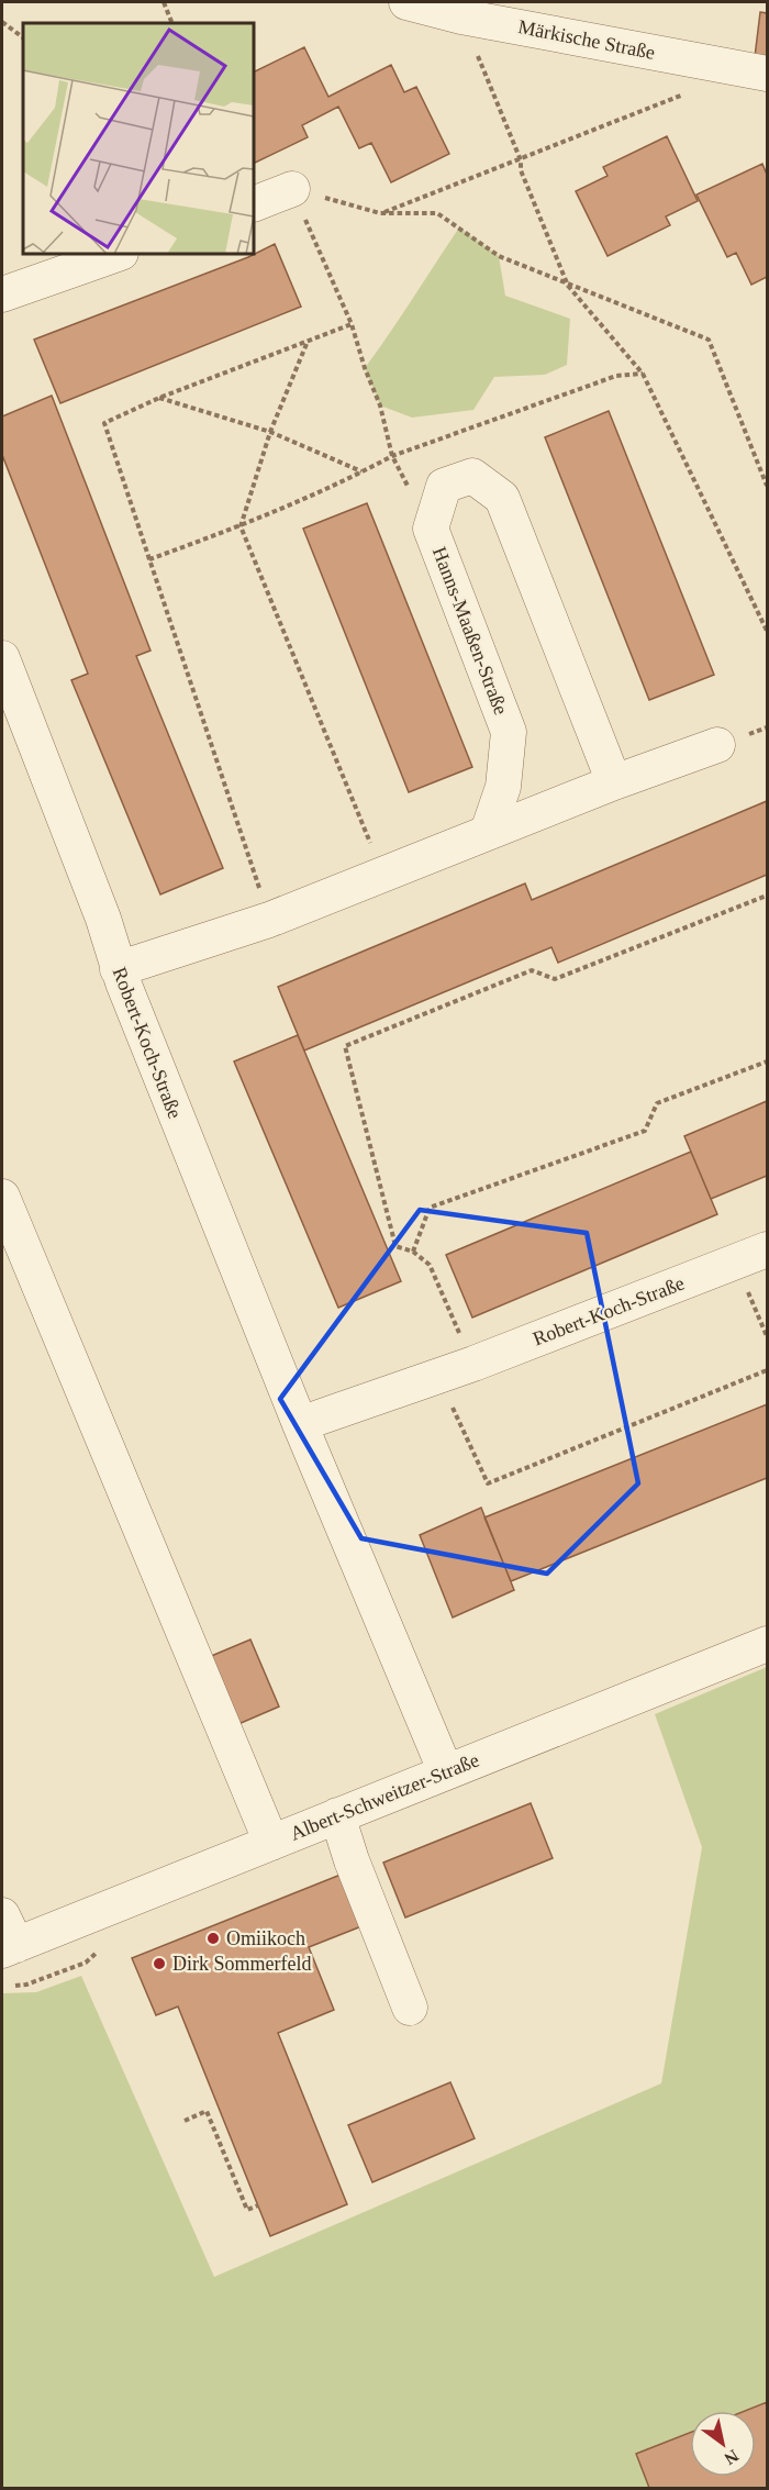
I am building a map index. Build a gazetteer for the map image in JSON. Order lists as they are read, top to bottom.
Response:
{
  "streets": {
    "street": [
      "Märkische Straße",
      "Hanns-Maaßen-Straße",
      "Robert-Koch-Straße",
      "Albert-Schweitzer-Straße"
    ]
  },
  "crossings": [
    ["Robert-Koch-Straße", "Albert-Schweitzer-Straße"]
  ],
  "places": ["Omiikoch", "Dirk Sommerfeld"],
  "north": "bottom right"
}
